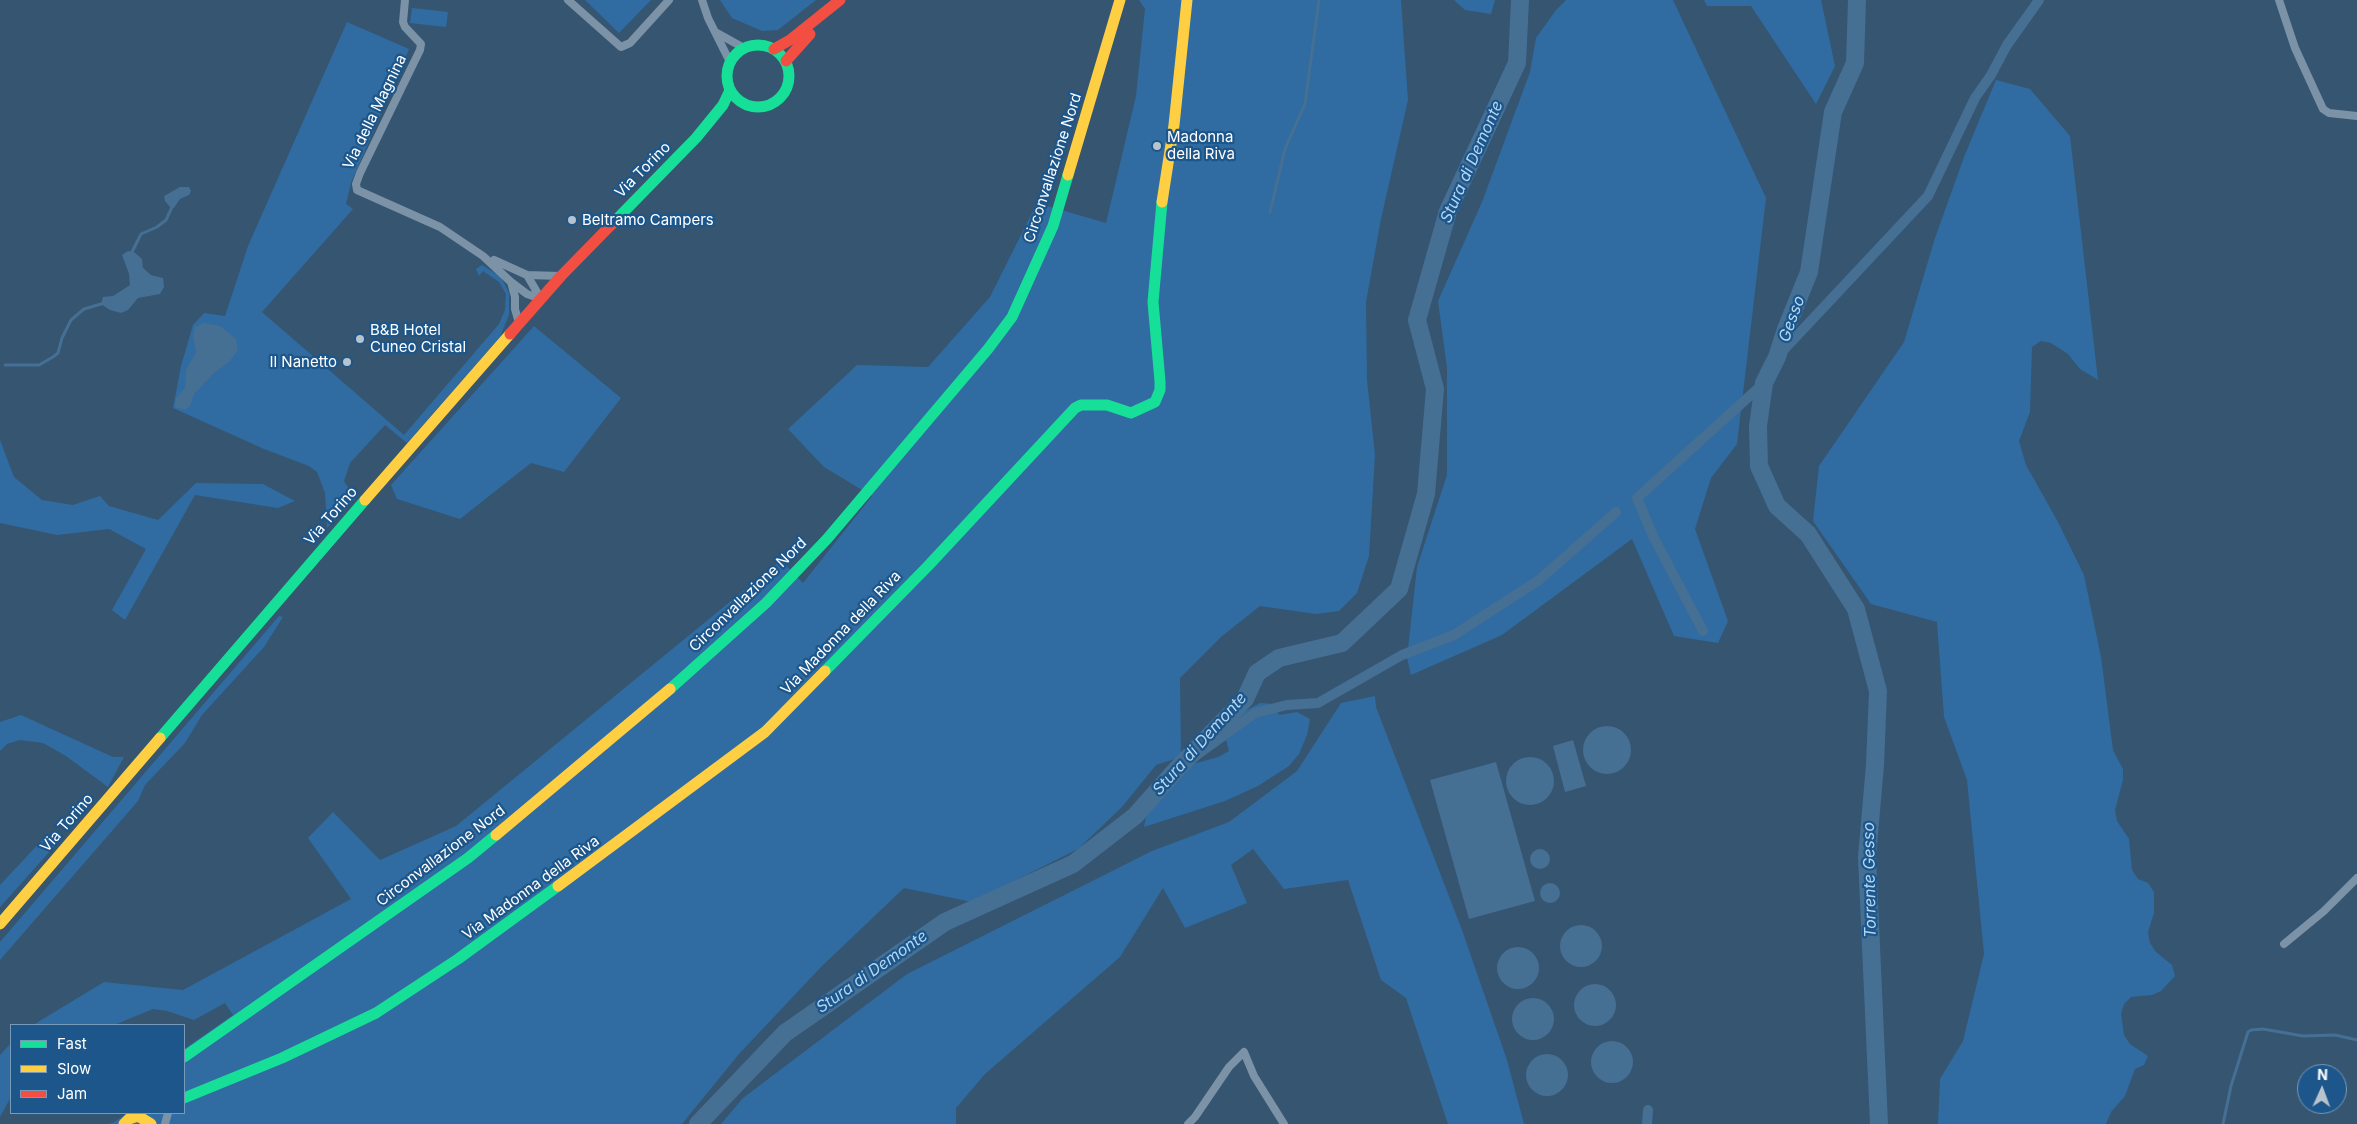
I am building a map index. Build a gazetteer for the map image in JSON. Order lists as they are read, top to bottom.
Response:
{
  "streets": {
    "main road": ["Circonvallazione Nord", "Via Torino", "Via Madonna della Riva"],
    "street": ["Via della Magnina"]
  },
  "crossings": [
    ["Via della Magnina", "Via Torino"]
  ],
  "water": ["Stura di Demonte", "Gesso", "Torrente Gesso"],
  "places": [
    "Madonna della Riva",
    "Beltramo Campers",
    "B&B Hotel Cuneo Cristal",
    "Il Nanetto"
  ],
  "legend": ["Fast", "Slow", "Jam"],
  "north": "top"
}
